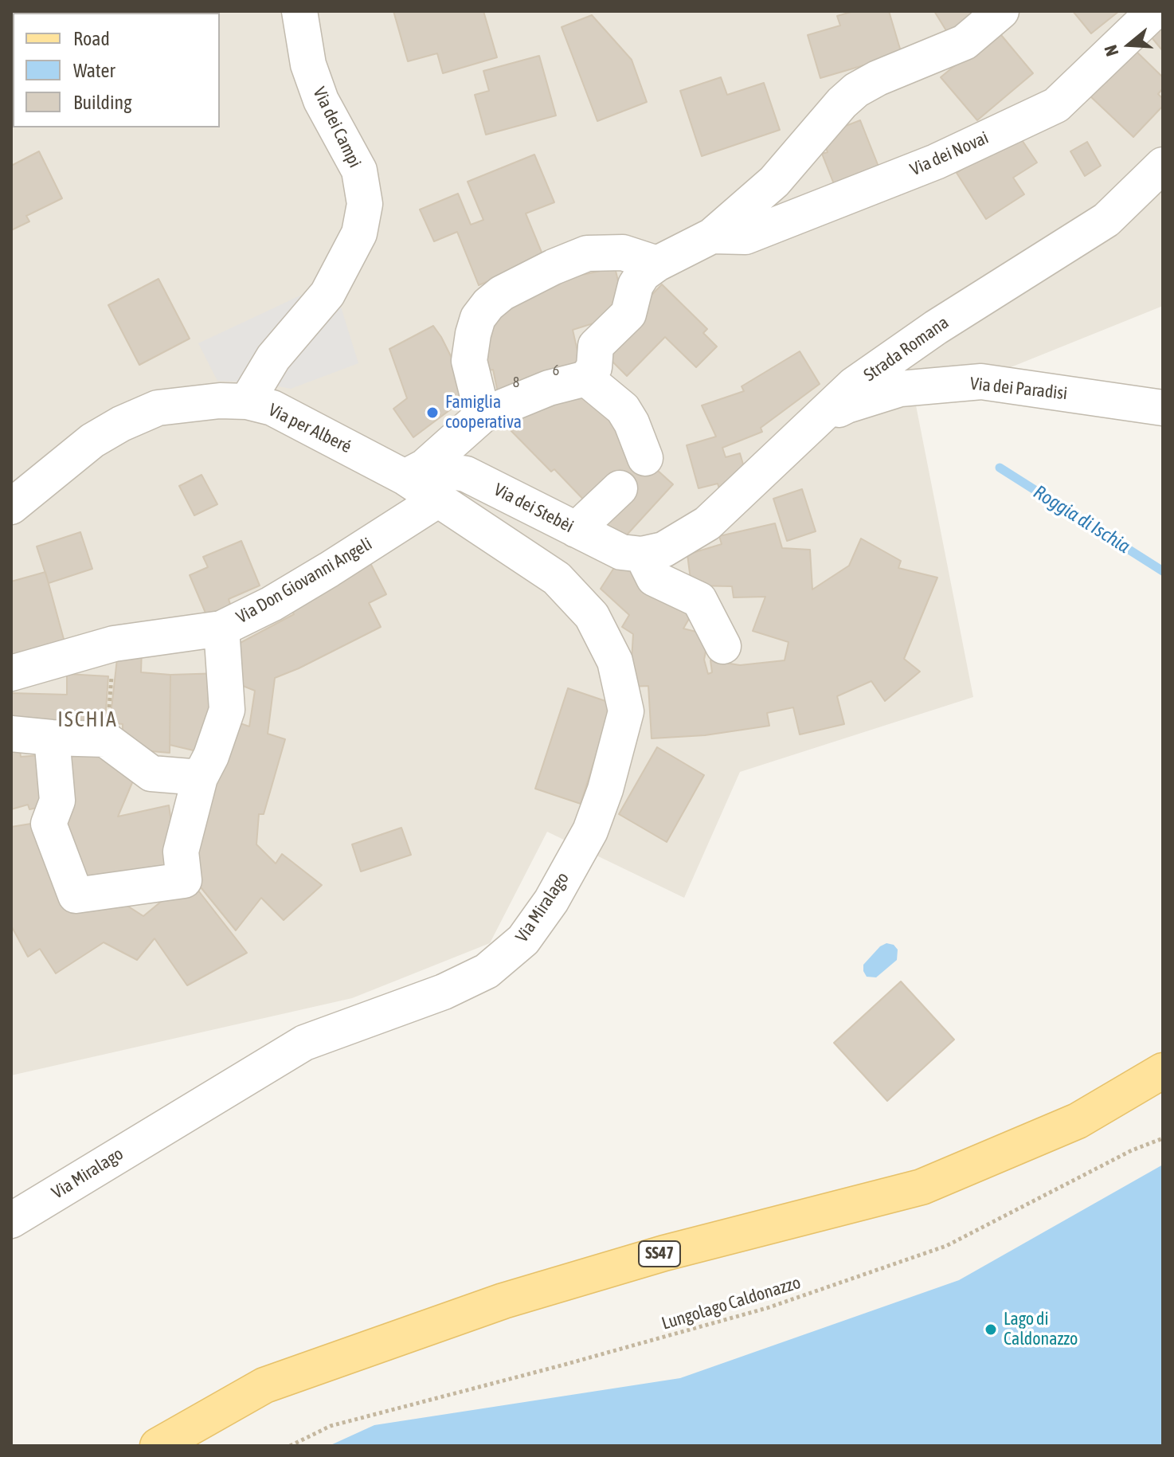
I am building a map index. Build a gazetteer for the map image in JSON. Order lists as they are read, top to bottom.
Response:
{
  "streets": {
    "main road": ["SS47"],
    "street": [
      "Via dei Campi",
      "Via dei Novai",
      "Strada Romana",
      "Via dei Paradisi",
      "Via per Alberé",
      "Via dei Stebèi",
      "Via Don Giovanni Angeli",
      "Via Miralago"
    ],
    "path": ["Lungolago Caldonazzo"]
  },
  "crossings": [
    ["Via dei Campi", "Via per Alberé"],
    ["Strada Romana", "Via dei Paradisi"],
    ["Strada Romana", "Via dei Stebèi"],
    ["Via per Alberé", "Via dei Stebèi"],
    ["Via per Alberé", "Via Don Giovanni Angeli"],
    ["Via per Alberé", "Via Miralago"],
    ["Via Don Giovanni Angeli", "Via Miralago"]
  ],
  "districts": ["ISCHIA"],
  "water": ["Roggia di Ischia"],
  "places": ["Famiglia cooperativa", "Lago di Caldonazzo"],
  "house_numbers": ["6", "8"],
  "legend": ["Road", "Water", "Building"],
  "north": "left"
}
